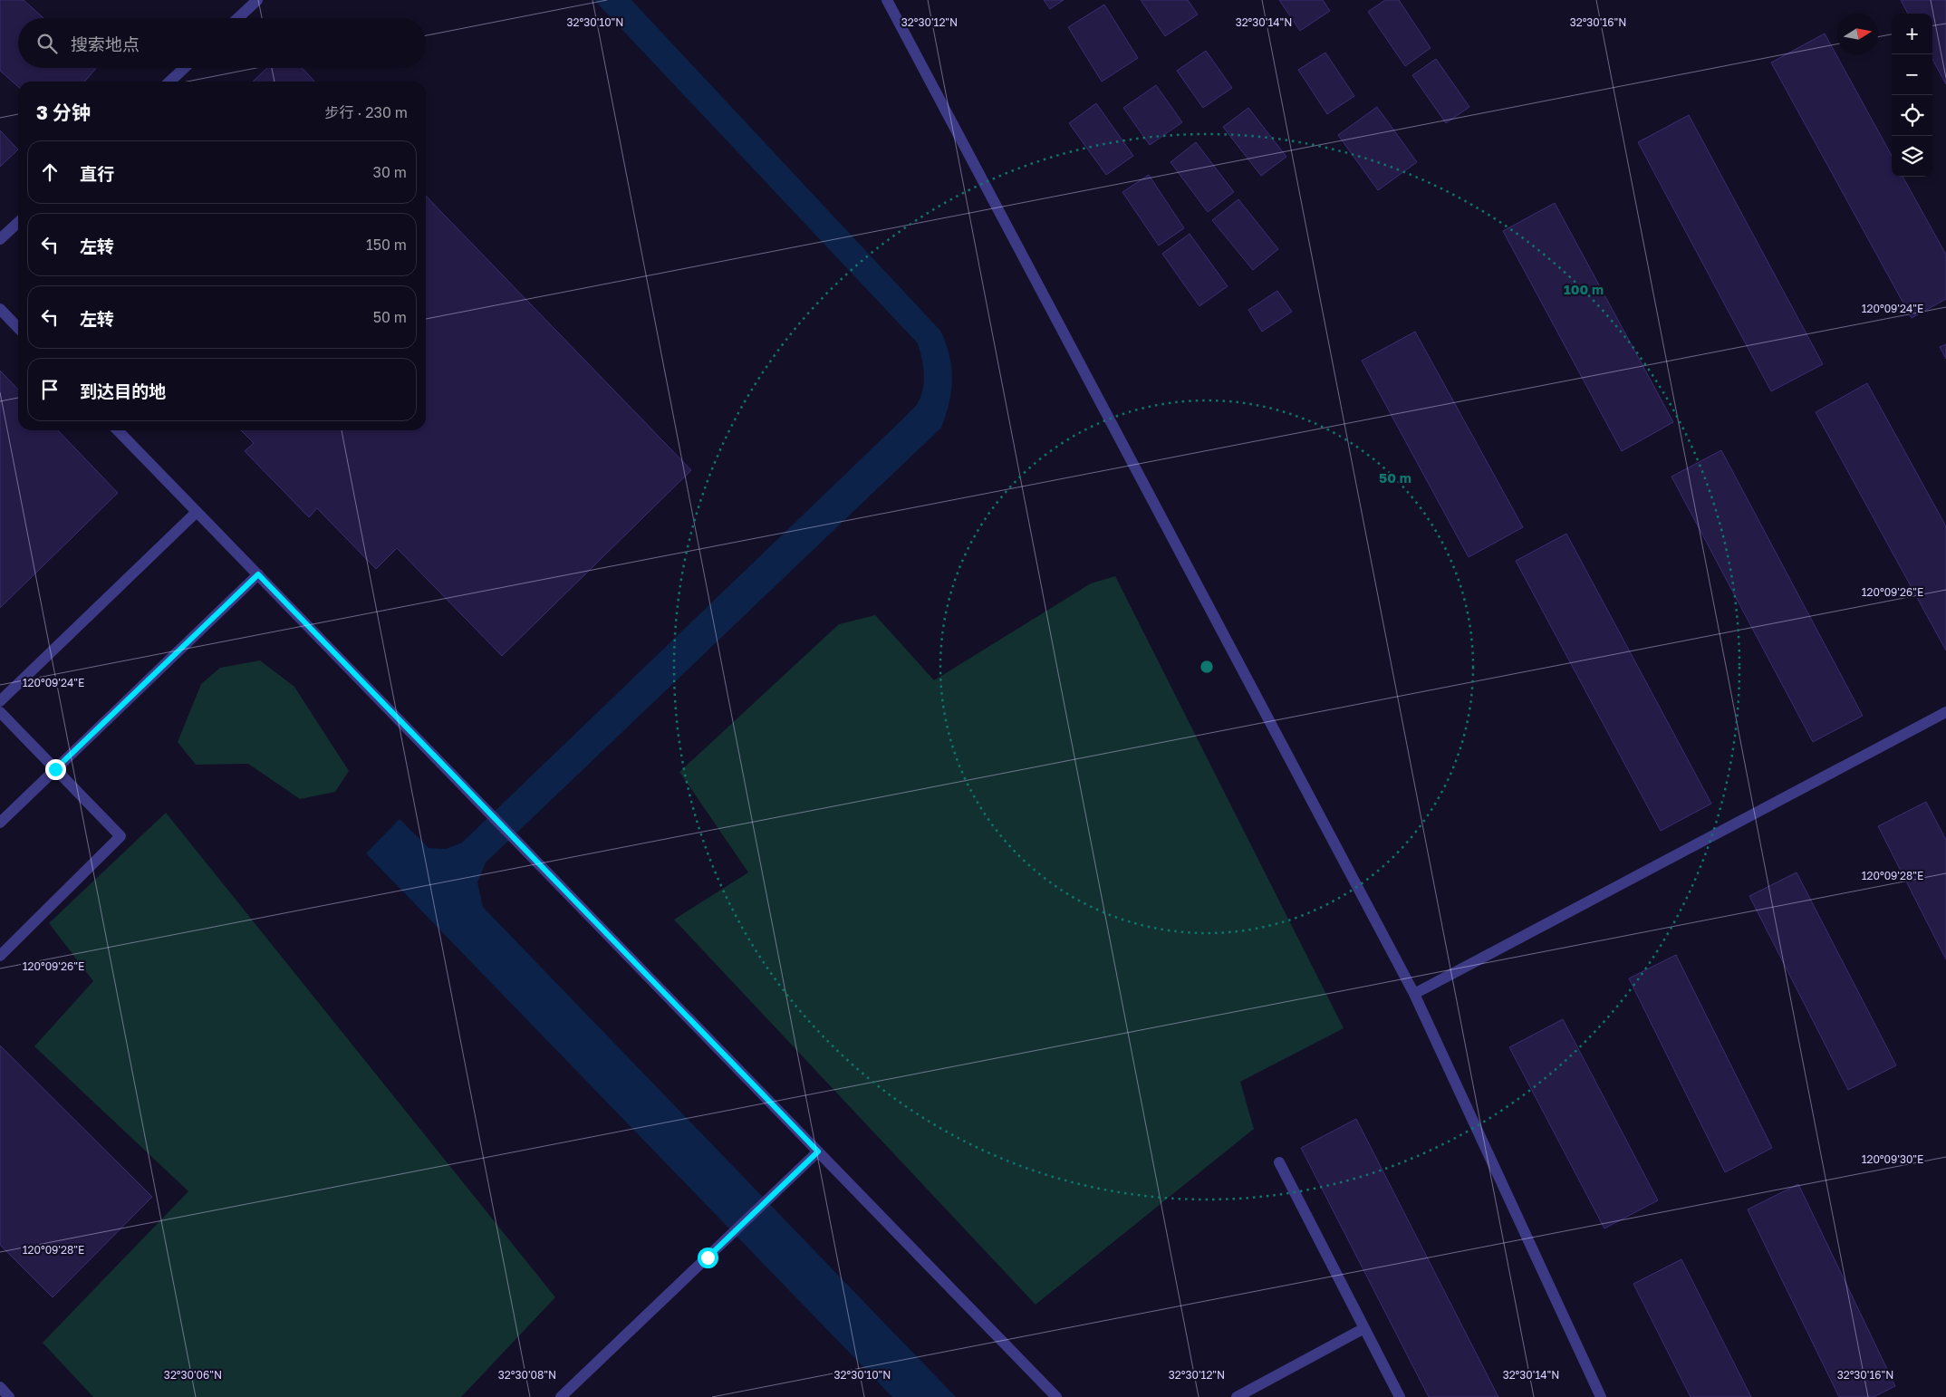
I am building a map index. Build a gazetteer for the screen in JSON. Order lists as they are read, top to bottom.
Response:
{
  "north": "right",
  "page": {
    "map_buttons": ["+", "−"],
    "search": "搜索地点",
    "heading": ["3 分钟", "步行 · 230 m"],
    "list": [
      ["直行", "30 m"],
      ["左转", "150 m"],
      ["左转", "50 m"],
      "到达目的地"
    ]
  },
  "coordinates": [
    "32°30'10\"N",
    "32°30'12\"N",
    "32°30'14\"N",
    "32°30'16\"N",
    "120°09'24\"E",
    "120°09'26\"E",
    "120°09'28\"E",
    "120°09'30\"E",
    "32°30'06\"N",
    "32°30'08\"N"
  ],
  "rings": ["100 m", "50 m"]
}
